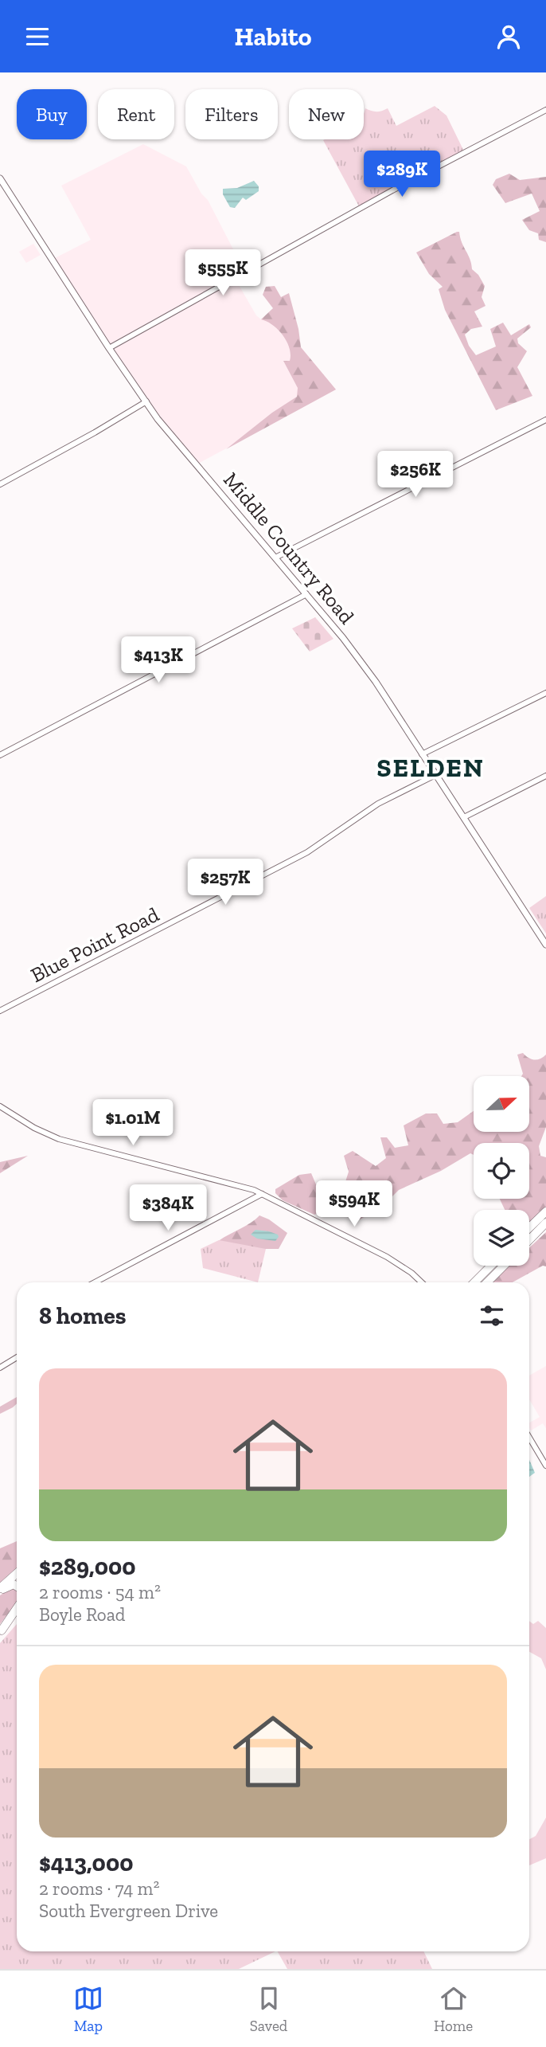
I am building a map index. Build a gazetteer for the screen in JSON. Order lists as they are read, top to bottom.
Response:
{
  "streets": {
    "main road": ["Middle Country Road"],
    "street": ["Blue Point Road"]
  },
  "crossings": [
    ["Middle Country Road", "Blue Point Road"]
  ],
  "districts": ["SELDEN"],
  "north": "right",
  "page": {
    "header": "Habito",
    "chip": [
      "Buy",
      "Rent",
      "Filters",
      "New"
    ],
    "price": [
      "$289K",
      "$555K",
      "$256K",
      "$413K",
      "$257K",
      "$1.01M",
      "$594K",
      "$384K"
    ],
    "heading": "8 homes",
    "list": [
      {
        "name": "$289,000",
        "note": "2 rooms · 54 m² · Boyle Road"
      },
      {
        "name": "$413,000",
        "note": "2 rooms · 74 m² · South Evergreen Drive"
      }
    ],
    "tabs": ["Map", "Saved", "Home"]
  }
}
